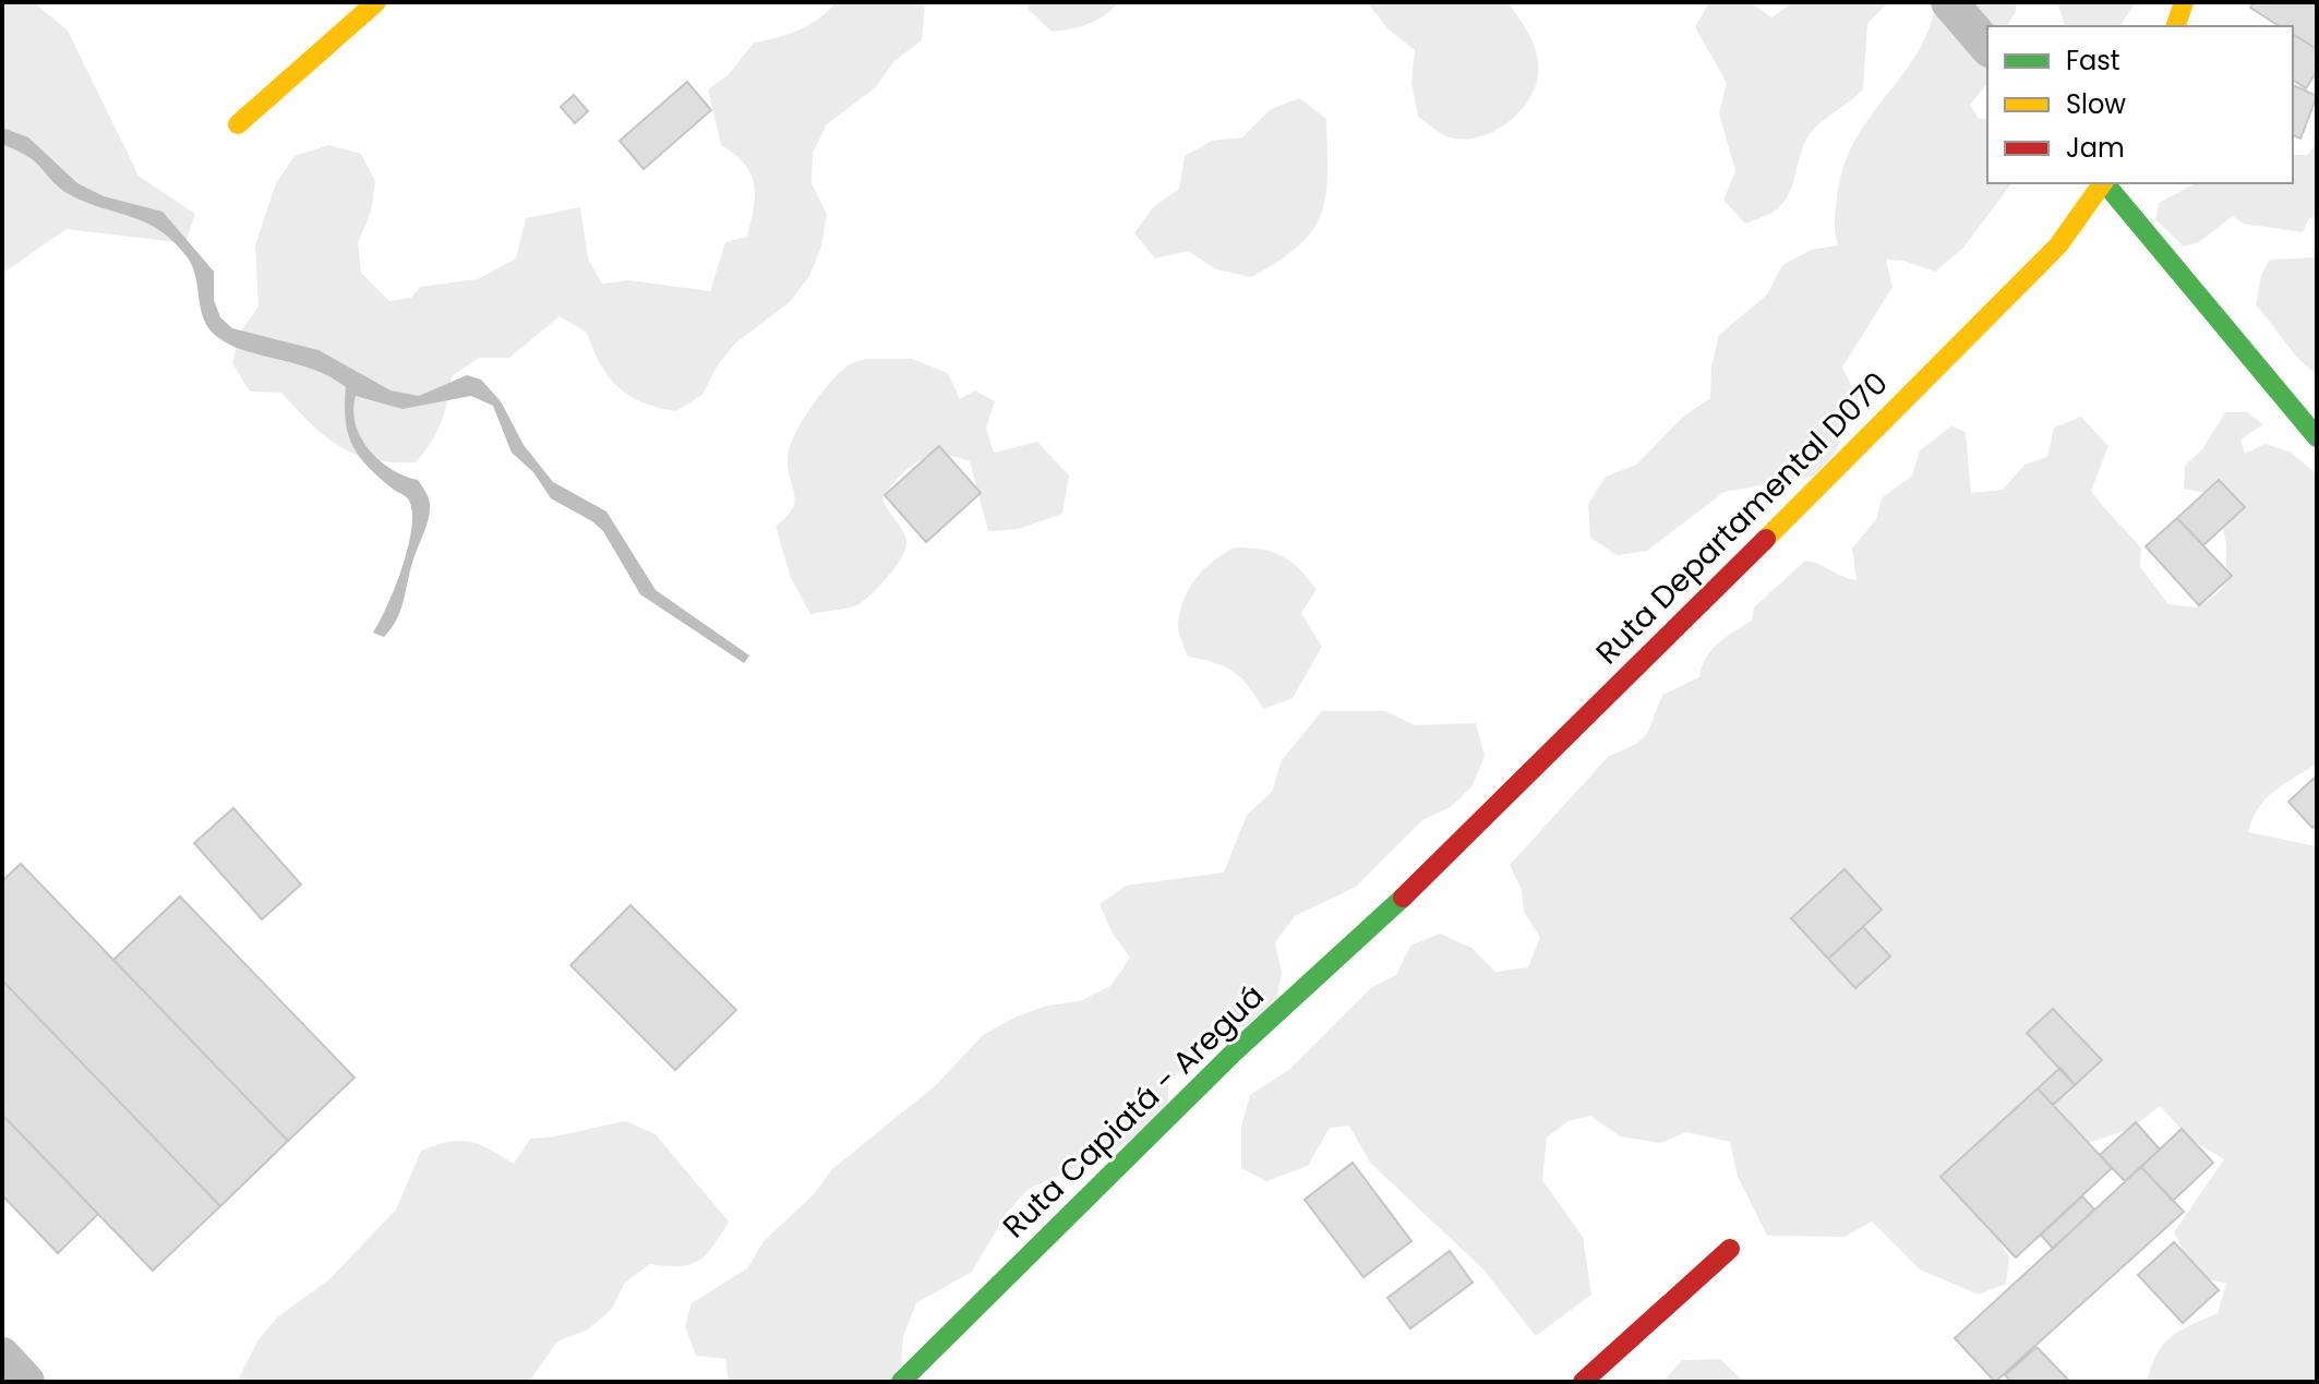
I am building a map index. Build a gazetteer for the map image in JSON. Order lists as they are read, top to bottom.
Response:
{
  "streets": {
    "main road": ["Ruta Departamental D070", "Ruta Capiatá - Areguá"]
  },
  "crossings": [
    ["Ruta Departamental D070", "Ruta Capiatá - Areguá"]
  ],
  "legend": ["Fast", "Slow", "Jam"]
}
